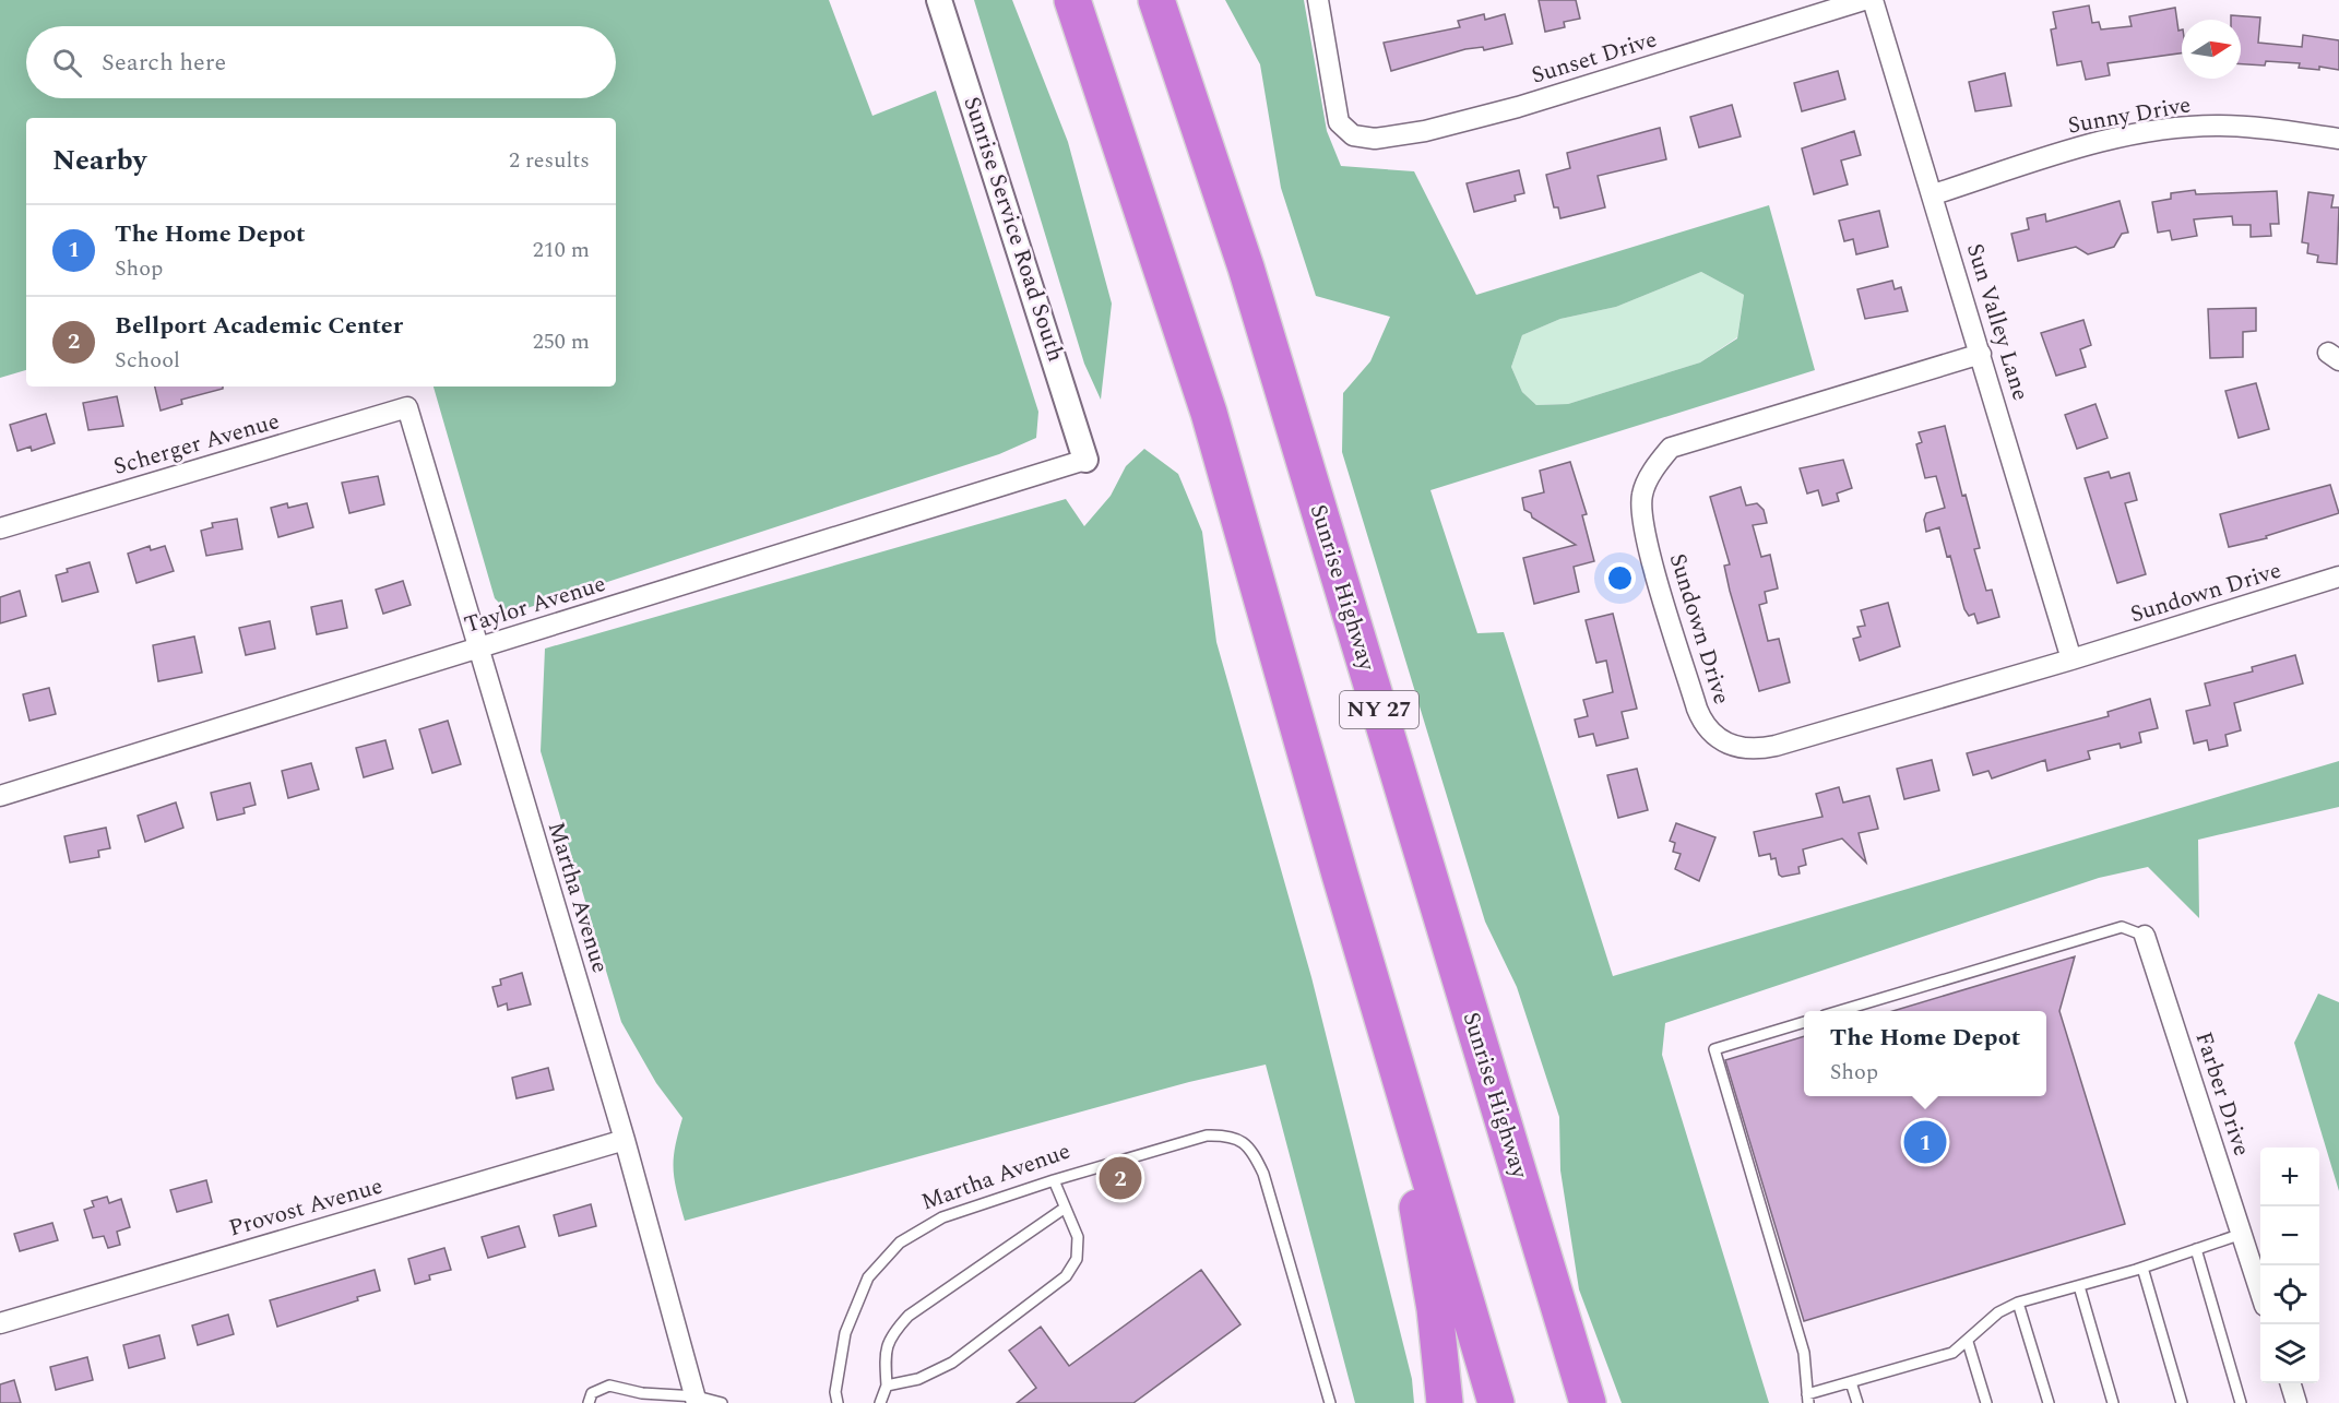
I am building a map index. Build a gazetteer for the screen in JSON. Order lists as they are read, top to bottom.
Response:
{
  "streets": {
    "highway": ["Sunrise Highway", "NY 27"],
    "street": [
      "Sunset Drive",
      "Sunny Drive",
      "Sunrise Service Road South",
      "Sun Valley Lane",
      "Scherger Avenue",
      "Sundown Drive",
      "Taylor Avenue",
      "Martha Avenue",
      "Farber Drive",
      "Provost Avenue"
    ]
  },
  "crossings": [
    ["Sunny Drive", "Sun Valley Lane"],
    ["Sunrise Service Road South", "Taylor Avenue"],
    ["Sun Valley Lane", "Sundown Drive"],
    ["Scherger Avenue", "Martha Avenue"],
    ["Taylor Avenue", "Martha Avenue"],
    ["Martha Avenue", "Provost Avenue"]
  ],
  "north": "right",
  "page": {
    "search": "Search here",
    "heading": ["Nearby", "2 results"],
    "list": [
      {
        "mark": "1",
        "name": "The Home Depot",
        "note": "Shop",
        "value": "210 m"
      },
      {
        "mark": "2",
        "name": "Bellport Academic Center",
        "note": "School",
        "value": "250 m"
      }
    ],
    "popup": ["The Home Depot", "Shop"],
    "pins": ["1", "2"],
    "map_buttons": ["+", "−"]
  }
}
